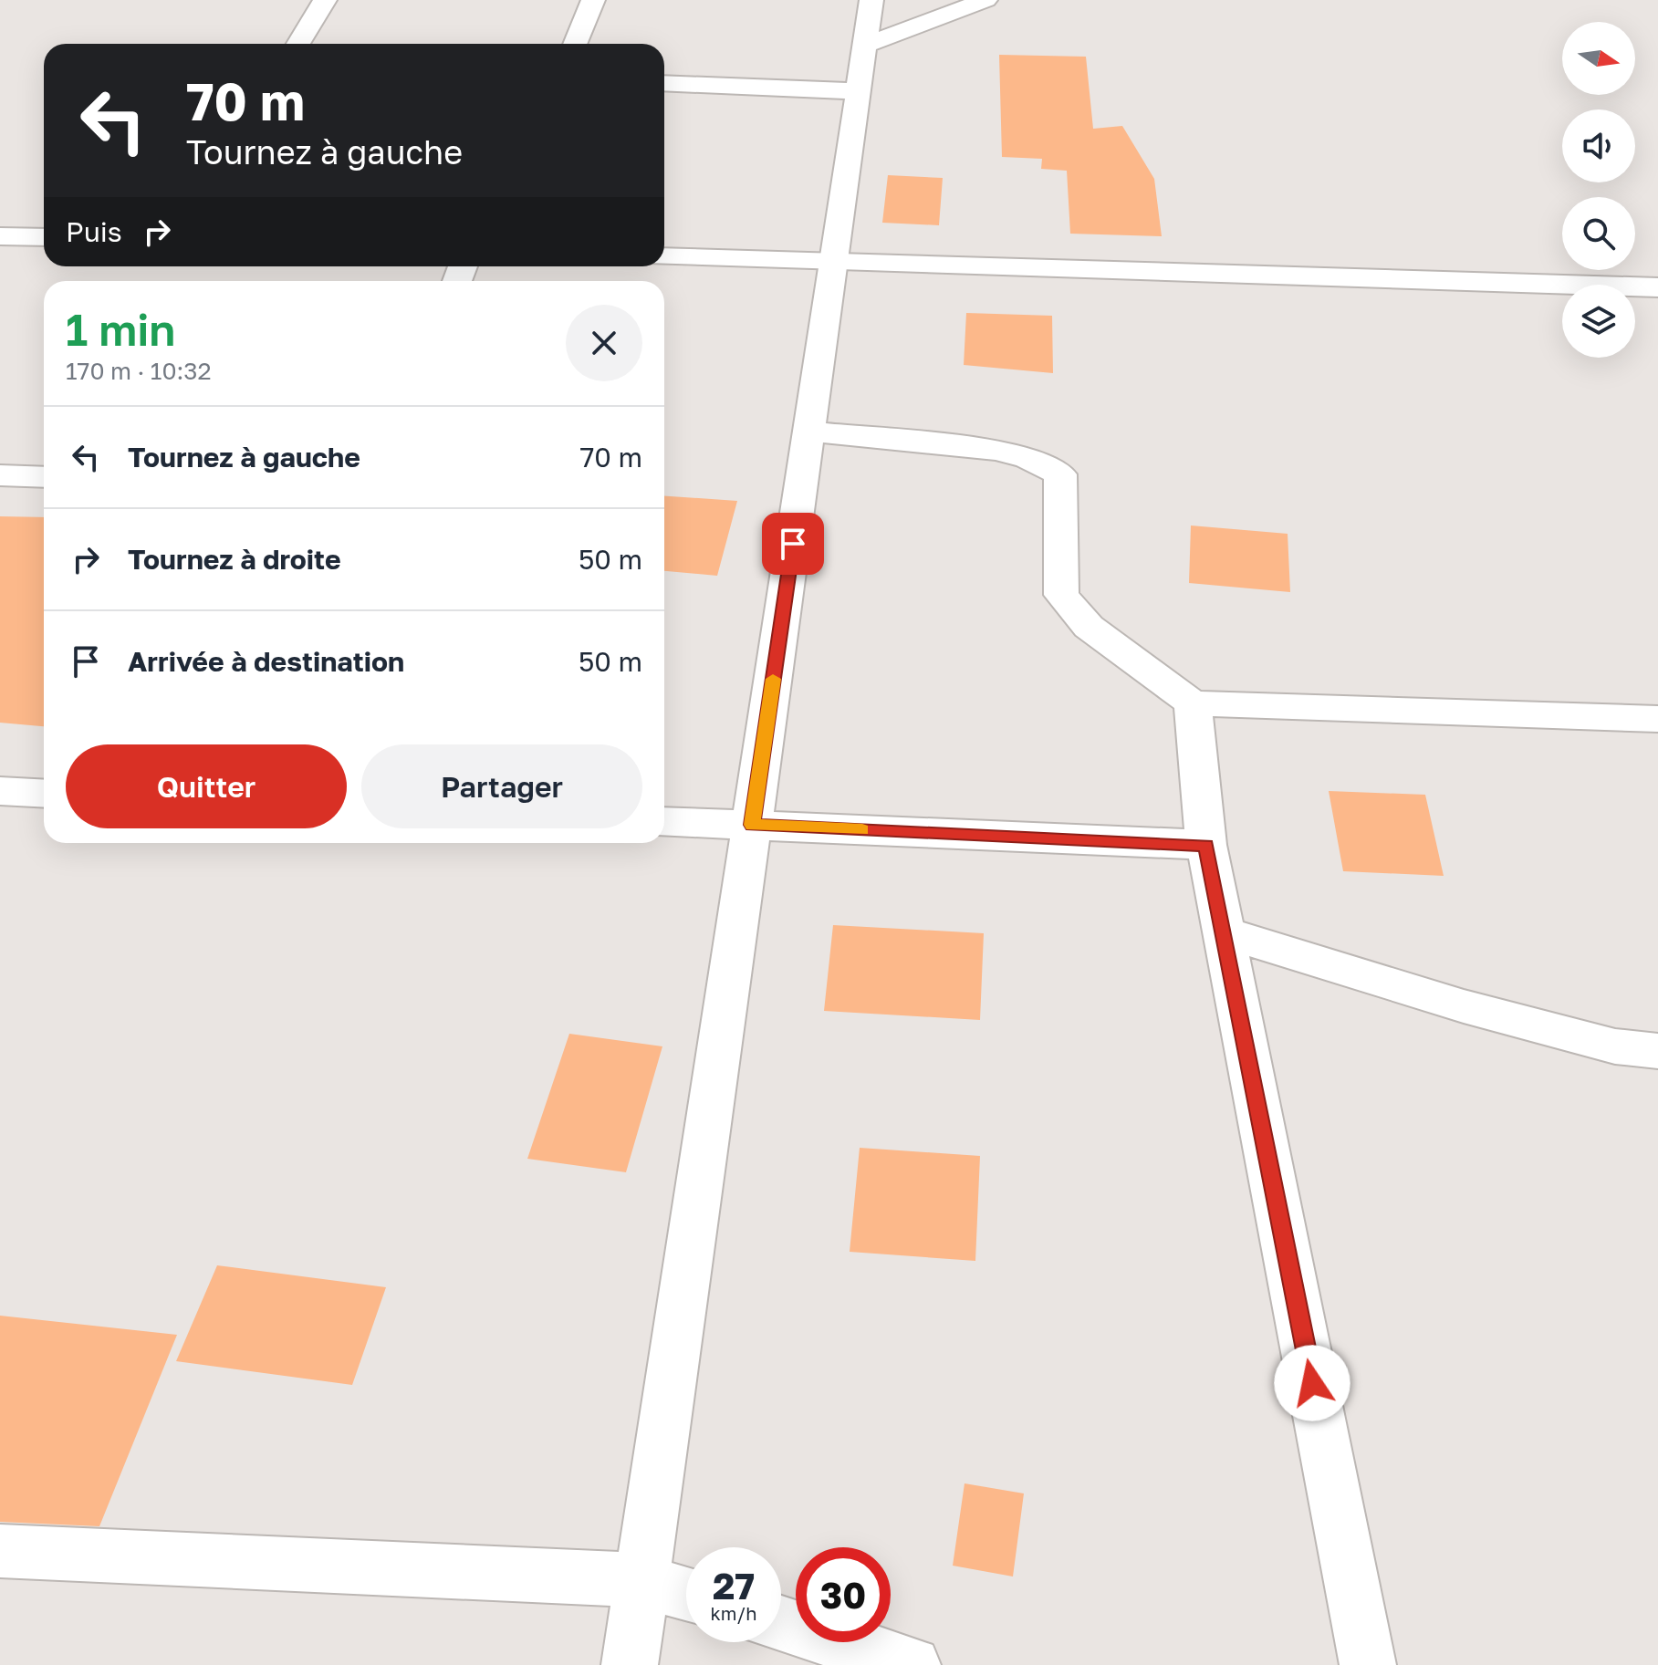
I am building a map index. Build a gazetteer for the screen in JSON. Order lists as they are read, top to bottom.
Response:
{
  "north": "right",
  "page": {
    "turn": ["70 m", "Tournez à gauche"],
    "then": "Puis",
    "heading": ["1 min", "170 m · 10:32"],
    "list": [
      {
        "name": "Tournez à gauche",
        "value": "70 m"
      },
      {
        "name": "Tournez à droite",
        "value": "50 m"
      },
      {
        "name": "Arrivée à destination",
        "value": "50 m"
      }
    ],
    "buttons": ["Quitter", "Partager"],
    "speed": "27 km/h",
    "limit": "30"
  }
}
